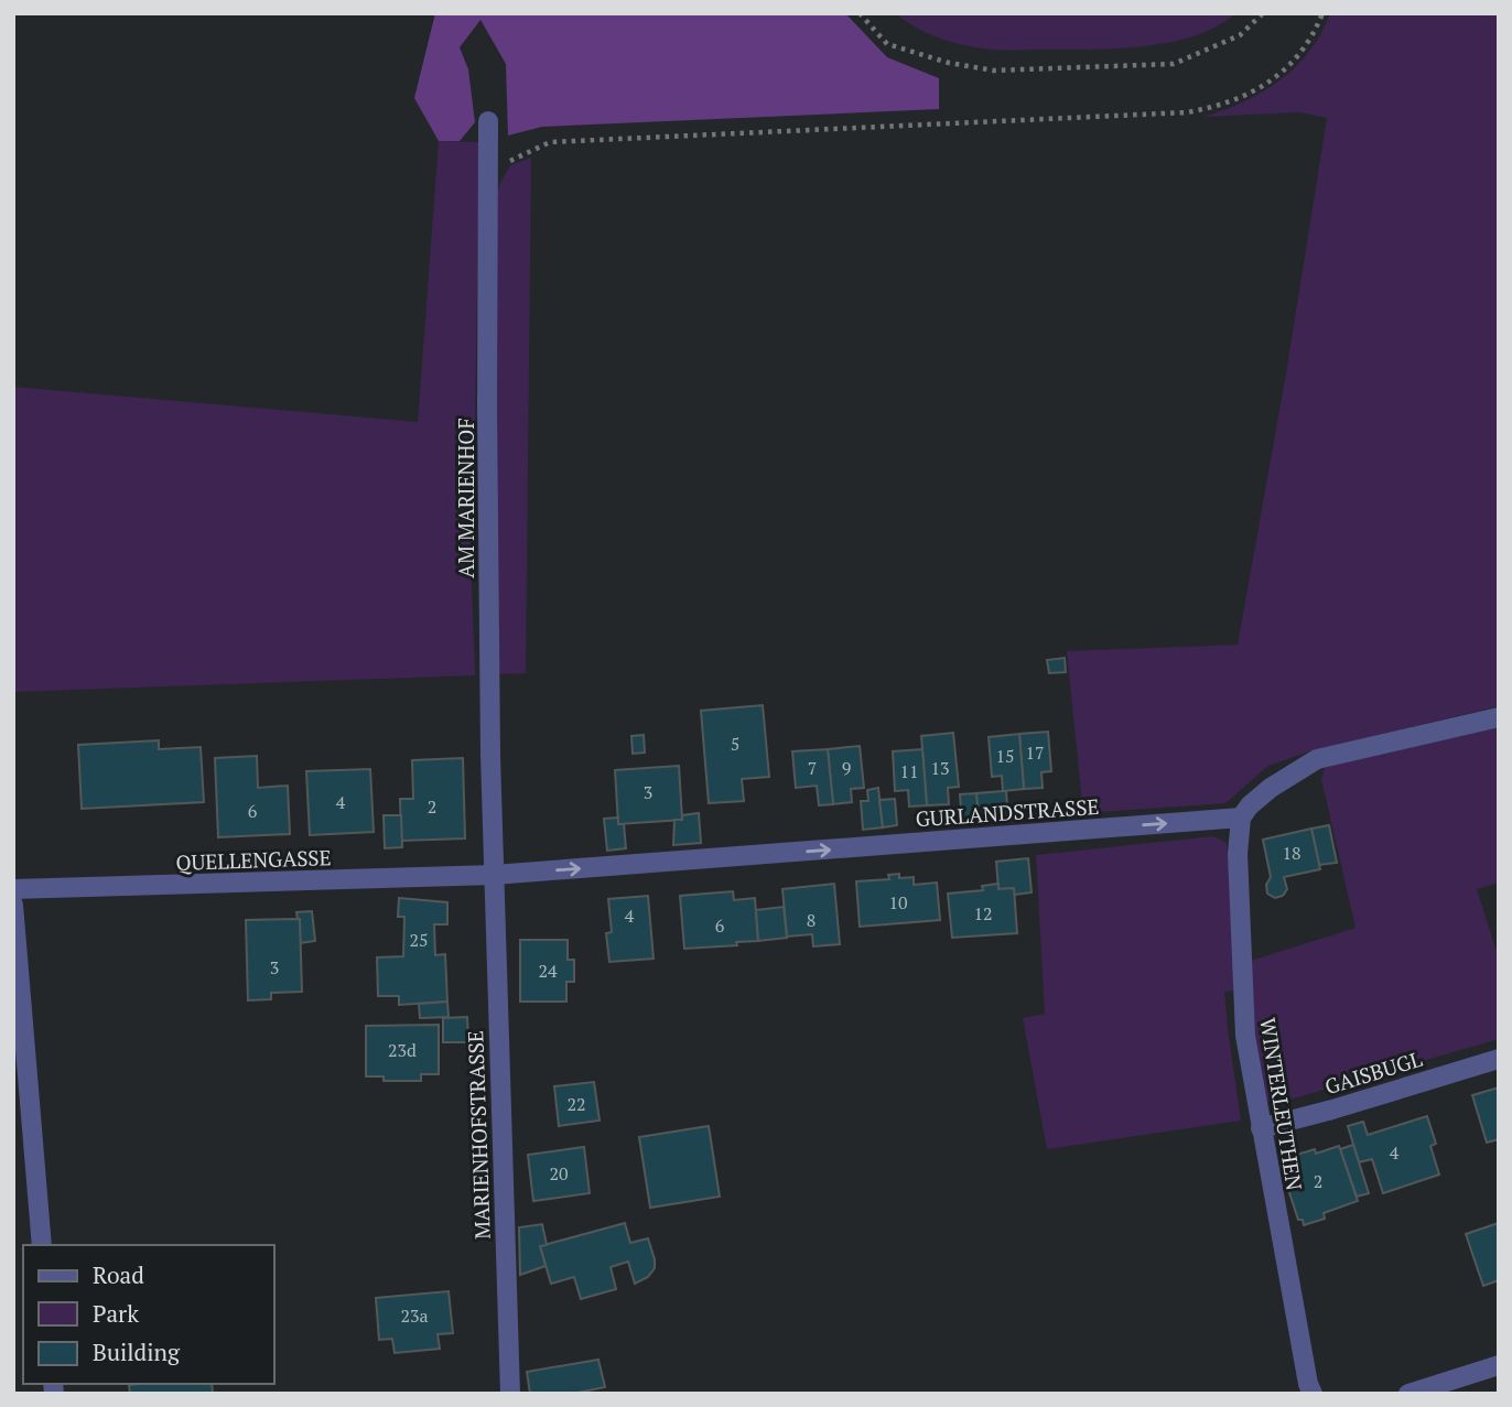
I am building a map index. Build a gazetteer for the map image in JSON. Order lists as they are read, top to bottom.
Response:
{
  "streets": {
    "street": [
      "AM MARIENHOF",
      "GURLANDSTRASSE",
      "QUELLENGASSE",
      "GAISBUGL",
      "WINTERLEUTHEN",
      "MARIENHOFSTRASSE"
    ]
  },
  "crossings": [
    ["AM MARIENHOF", "GURLANDSTRASSE"],
    ["AM MARIENHOF", "QUELLENGASSE"],
    ["AM MARIENHOF", "MARIENHOFSTRASSE"],
    ["GURLANDSTRASSE", "QUELLENGASSE"],
    ["GURLANDSTRASSE", "WINTERLEUTHEN"],
    ["GURLANDSTRASSE", "MARIENHOFSTRASSE"],
    ["QUELLENGASSE", "MARIENHOFSTRASSE"],
    ["GAISBUGL", "WINTERLEUTHEN"]
  ],
  "one_way": ["GURLANDSTRASSE"],
  "house_numbers": [
    "5",
    "17",
    "15",
    "7",
    "9",
    "13",
    "11",
    "3",
    "4",
    "2",
    "6",
    "18",
    "10",
    "12",
    "4",
    "8",
    "6",
    "25",
    "3",
    "24",
    "23d",
    "22",
    "4",
    "20",
    "2",
    "23a"
  ],
  "legend": ["Road", "Park", "Building"]
}
